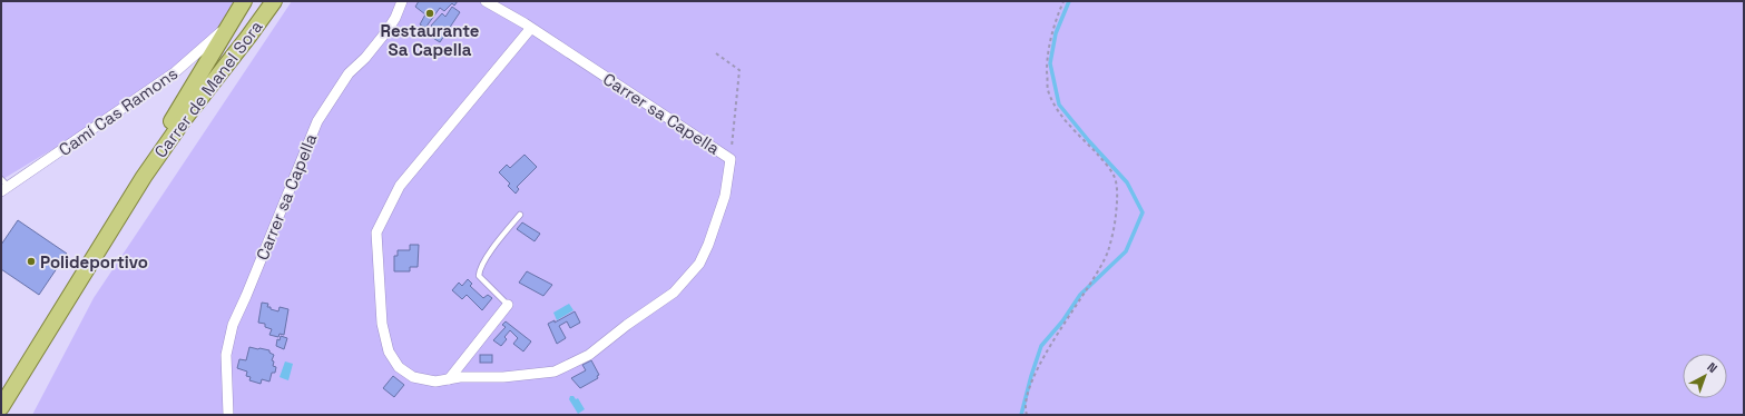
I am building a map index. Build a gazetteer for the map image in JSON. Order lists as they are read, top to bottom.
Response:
{
  "streets": {
    "main road": ["Carrer de Manel Sora"],
    "street": ["Camí Cas Ramons", "Carrer sa Capella"]
  },
  "crossings": [
    ["Carrer de Manel Sora", "Camí Cas Ramons"]
  ],
  "places": ["Restaurante Sa Capella", "Polideportivo"],
  "north": "top right"
}
